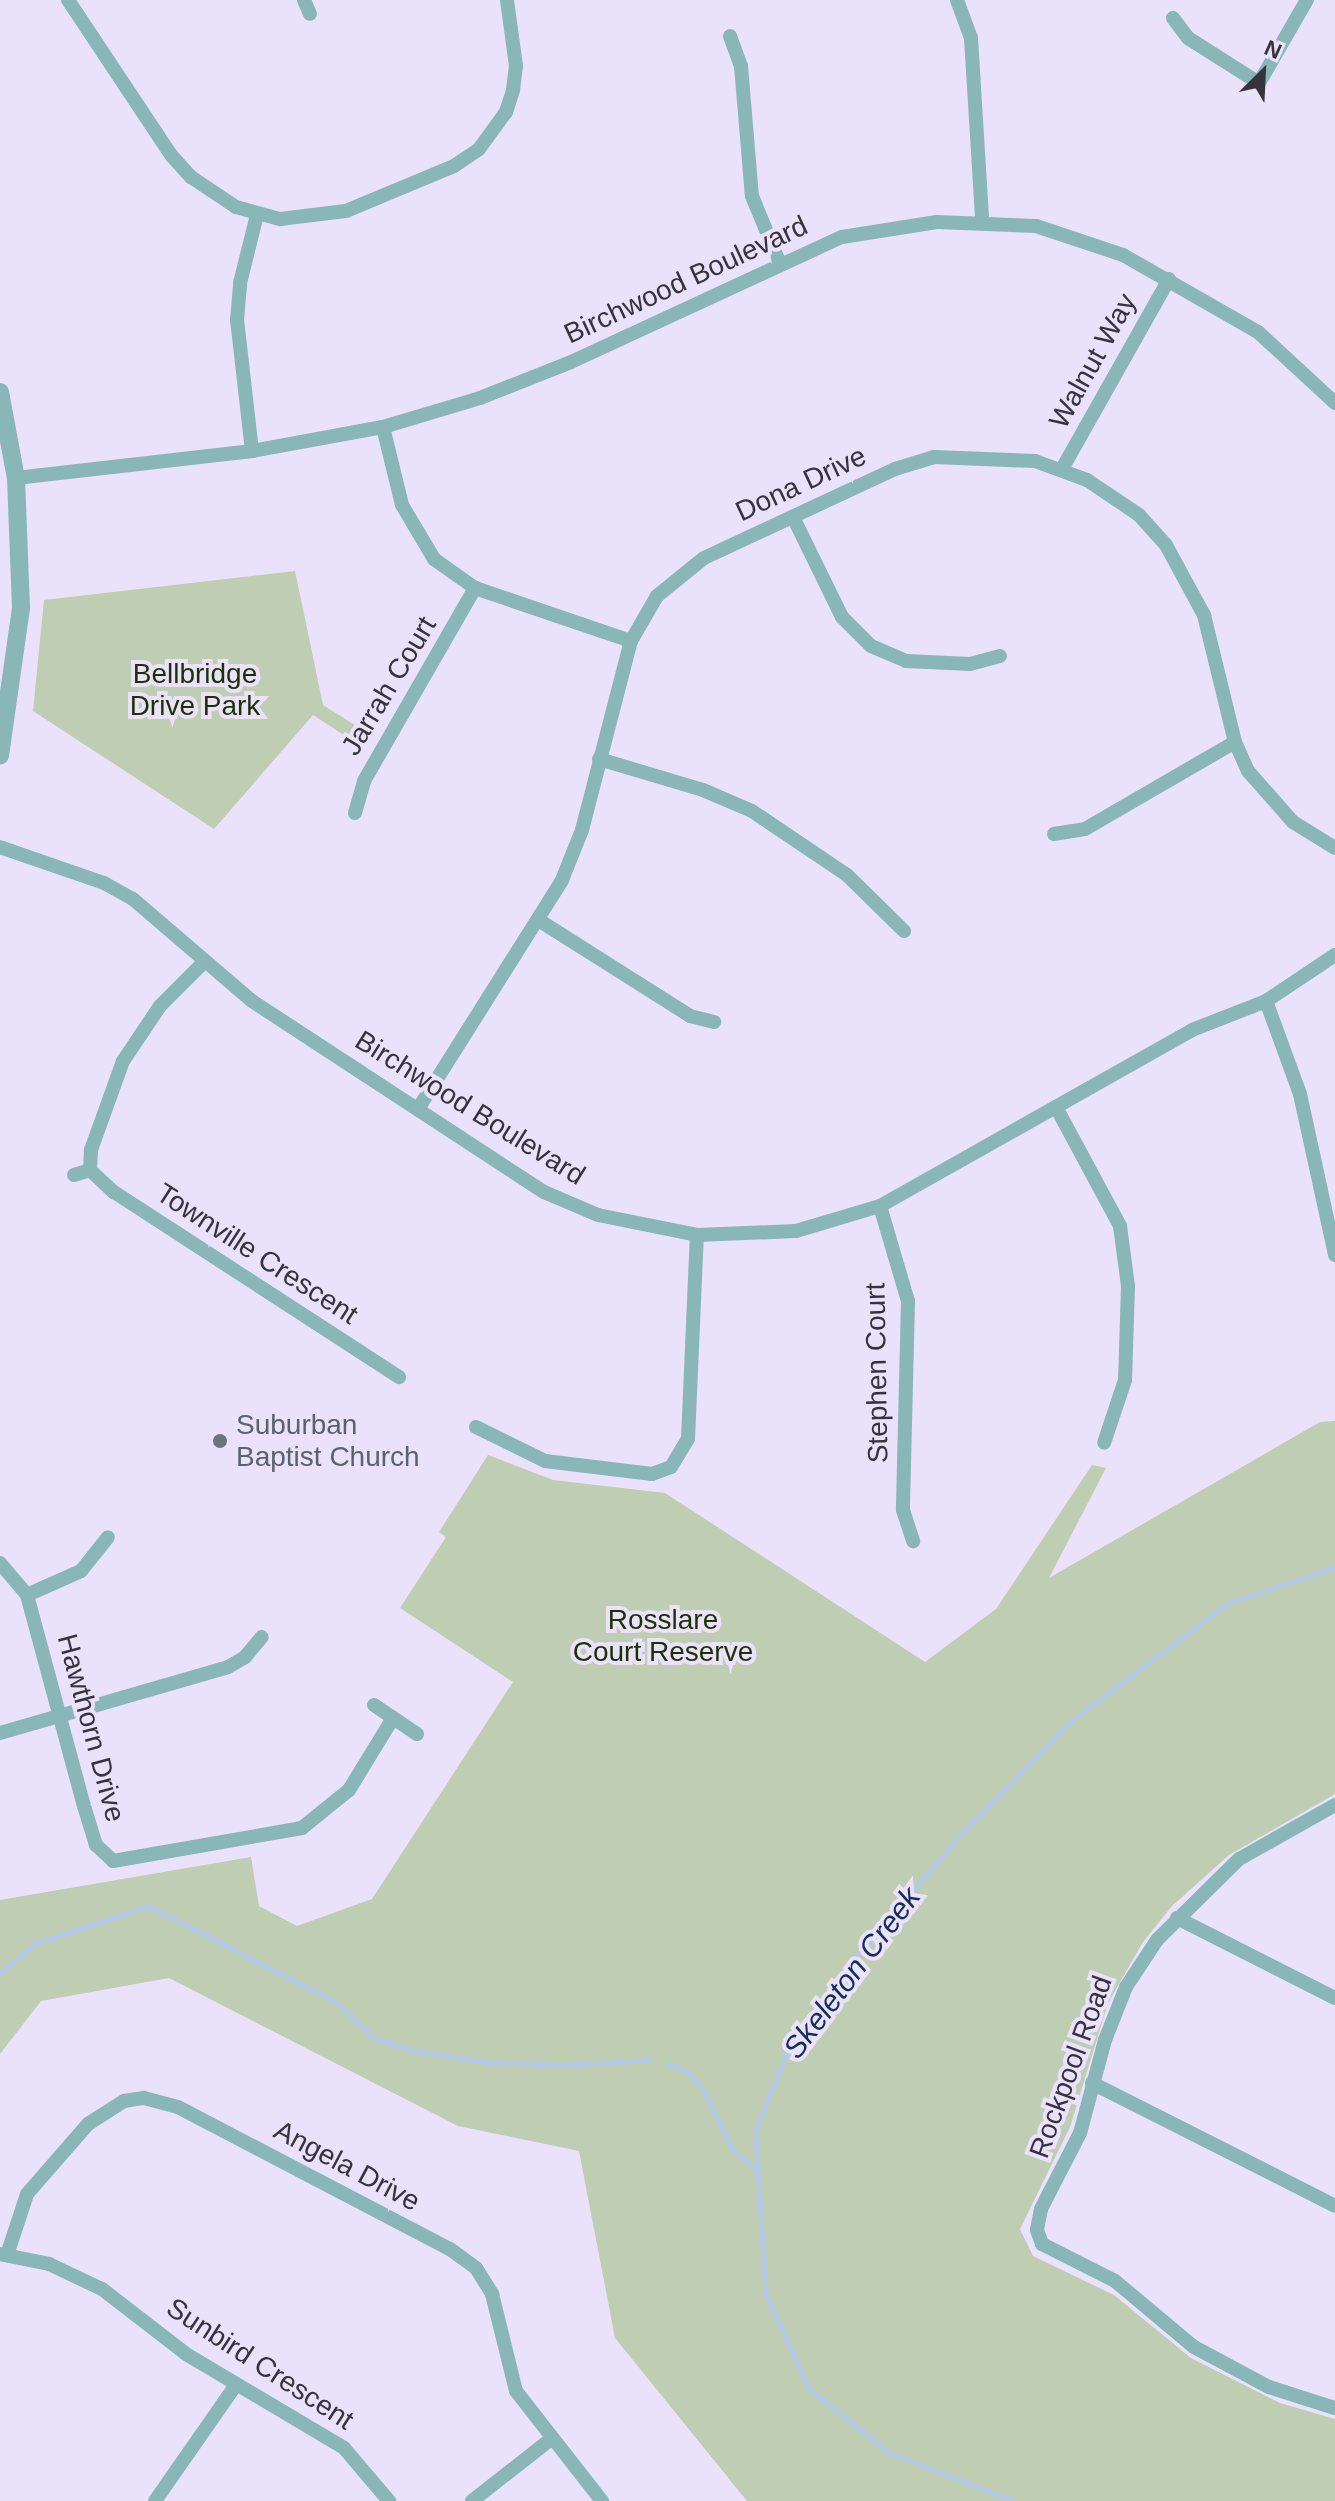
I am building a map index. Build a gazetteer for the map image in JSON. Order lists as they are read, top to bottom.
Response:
{
  "streets": {
    "street": [
      "Birchwood Boulevard",
      "Walnut Way",
      "Dona Drive",
      "Jarrah Court",
      "Townville Crescent",
      "Stephen Court",
      "Hawthorn Drive",
      "Rockpool Road",
      "Angela Drive",
      "Sunbird Crescent"
    ]
  },
  "crossings": [
    ["Birchwood Boulevard", "Walnut Way"],
    ["Birchwood Boulevard", "Dona Drive"],
    ["Birchwood Boulevard", "Stephen Court"],
    ["Walnut Way", "Dona Drive"],
    ["Angela Drive", "Sunbird Crescent"]
  ],
  "water": ["Skeleton Creek"],
  "parks": ["Bellbridge Drive Park", "Rosslare Court Reserve"],
  "places": ["Suburban Baptist Church"],
  "north": "top right"
}
